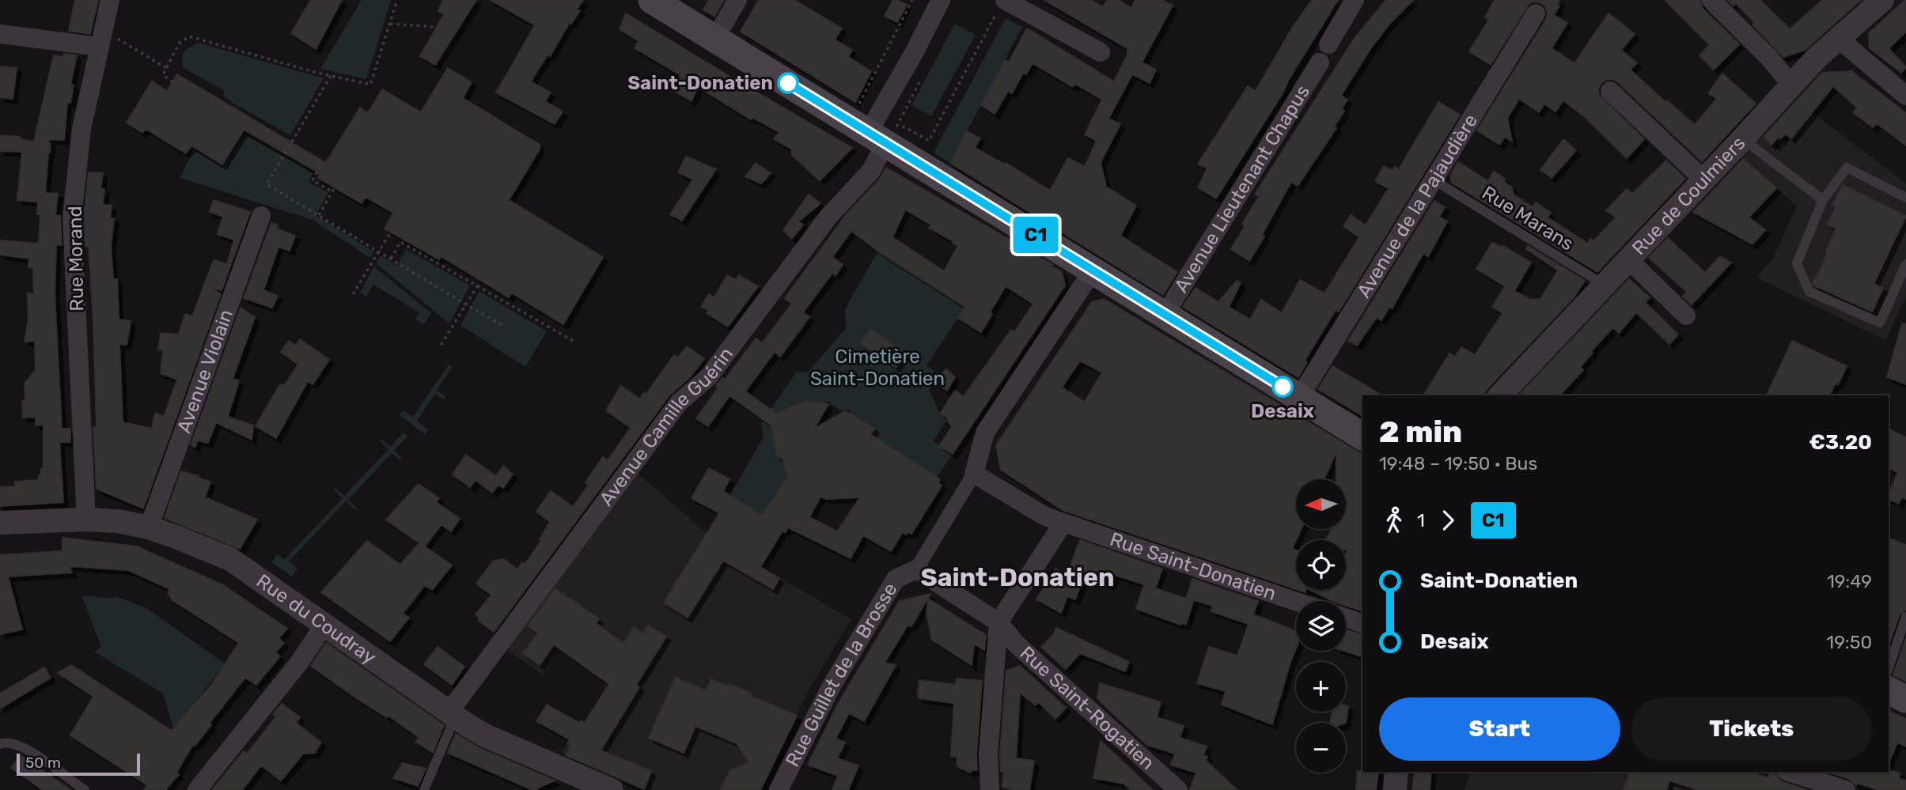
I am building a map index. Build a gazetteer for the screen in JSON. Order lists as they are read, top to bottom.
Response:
{
  "streets": {
    "street": [
      "Avenue Lieutenant Chapus",
      "Rue de Coulmiers",
      "Avenue de la Pajaudière",
      "Rue Morand",
      "Avenue Violain",
      "Avenue Camille Guérin",
      "Rue Saint-Donatien",
      "Rue du Coudray",
      "Rue Guillet de la Brosse",
      "Rue Saint-Rogatien"
    ],
    "lane": ["Rue Marans"]
  },
  "crossings": [
    ["Rue de Coulmiers", "Rue Marans"],
    ["Avenue de la Pajaudière", "Rue Marans"],
    ["Rue Morand", "Rue du Coudray"],
    ["Avenue Violain", "Rue du Coudray"],
    ["Avenue Camille Guérin", "Rue du Coudray"],
    ["Rue Guillet de la Brosse", "Rue Saint-Rogatien"]
  ],
  "districts": ["Saint-Donatien"],
  "parks": ["Cimetière Saint-Donatien"],
  "places": ["Saint-Donatien", "Desaix"],
  "lines": ["bus line C1"],
  "scale_bar": "50 m",
  "north": "left",
  "page": {
    "on_map": "C1",
    "heading": ["2 min", "19:48 – 19:50 · Bus", "€3.20"],
    "map_buttons": ["+", "−"],
    "legs": ["1", "C1"],
    "list": [
      {
        "name": "Saint-Donatien",
        "value": "19:49"
      },
      {
        "name": "Desaix",
        "value": "19:50"
      }
    ],
    "buttons": ["Start", "Tickets"],
    "scale": "50 m"
  }
}
